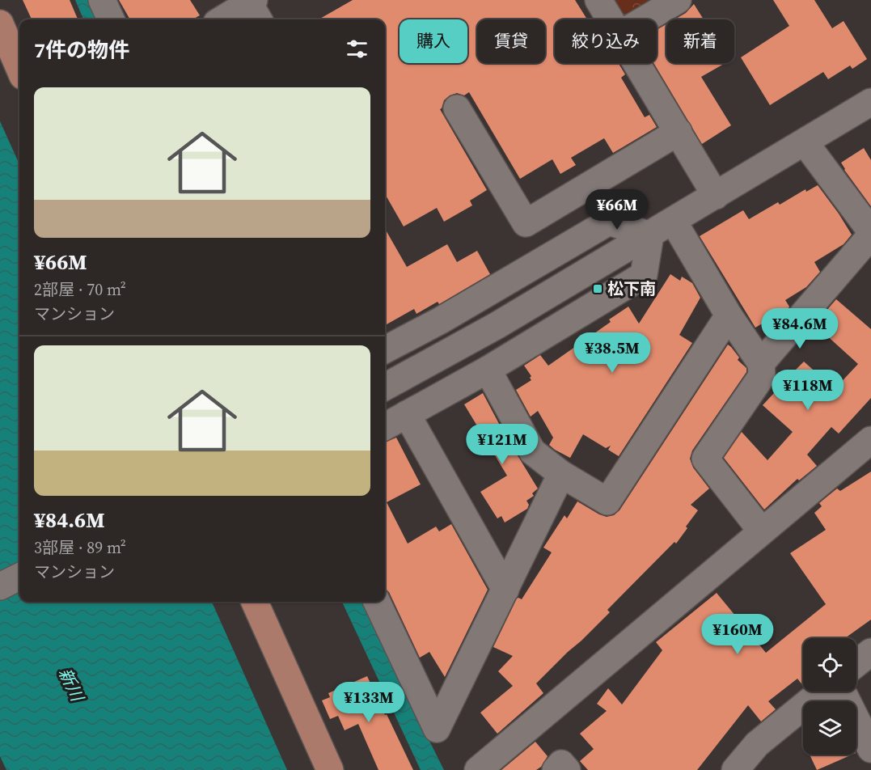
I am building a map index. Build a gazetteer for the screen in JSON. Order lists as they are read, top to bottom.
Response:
{
  "water": ["新川"],
  "places": {
    "transit": ["松下南"]
  },
  "page": {
    "chip": [
      "購入",
      "賃貸",
      "絞り込み",
      "新着"
    ],
    "heading": "7件の物件",
    "list": [
      {
        "name": "¥66M",
        "note": "2部屋 · 70 m² · マンション"
      },
      {
        "name": "¥84.6M",
        "note": "3部屋 · 89 m² · マンション"
      }
    ],
    "price": [
      "¥66M",
      "¥84.6M",
      "¥38.5M",
      "¥118M",
      "¥121M",
      "¥160M",
      "¥133M"
    ]
  }
}
